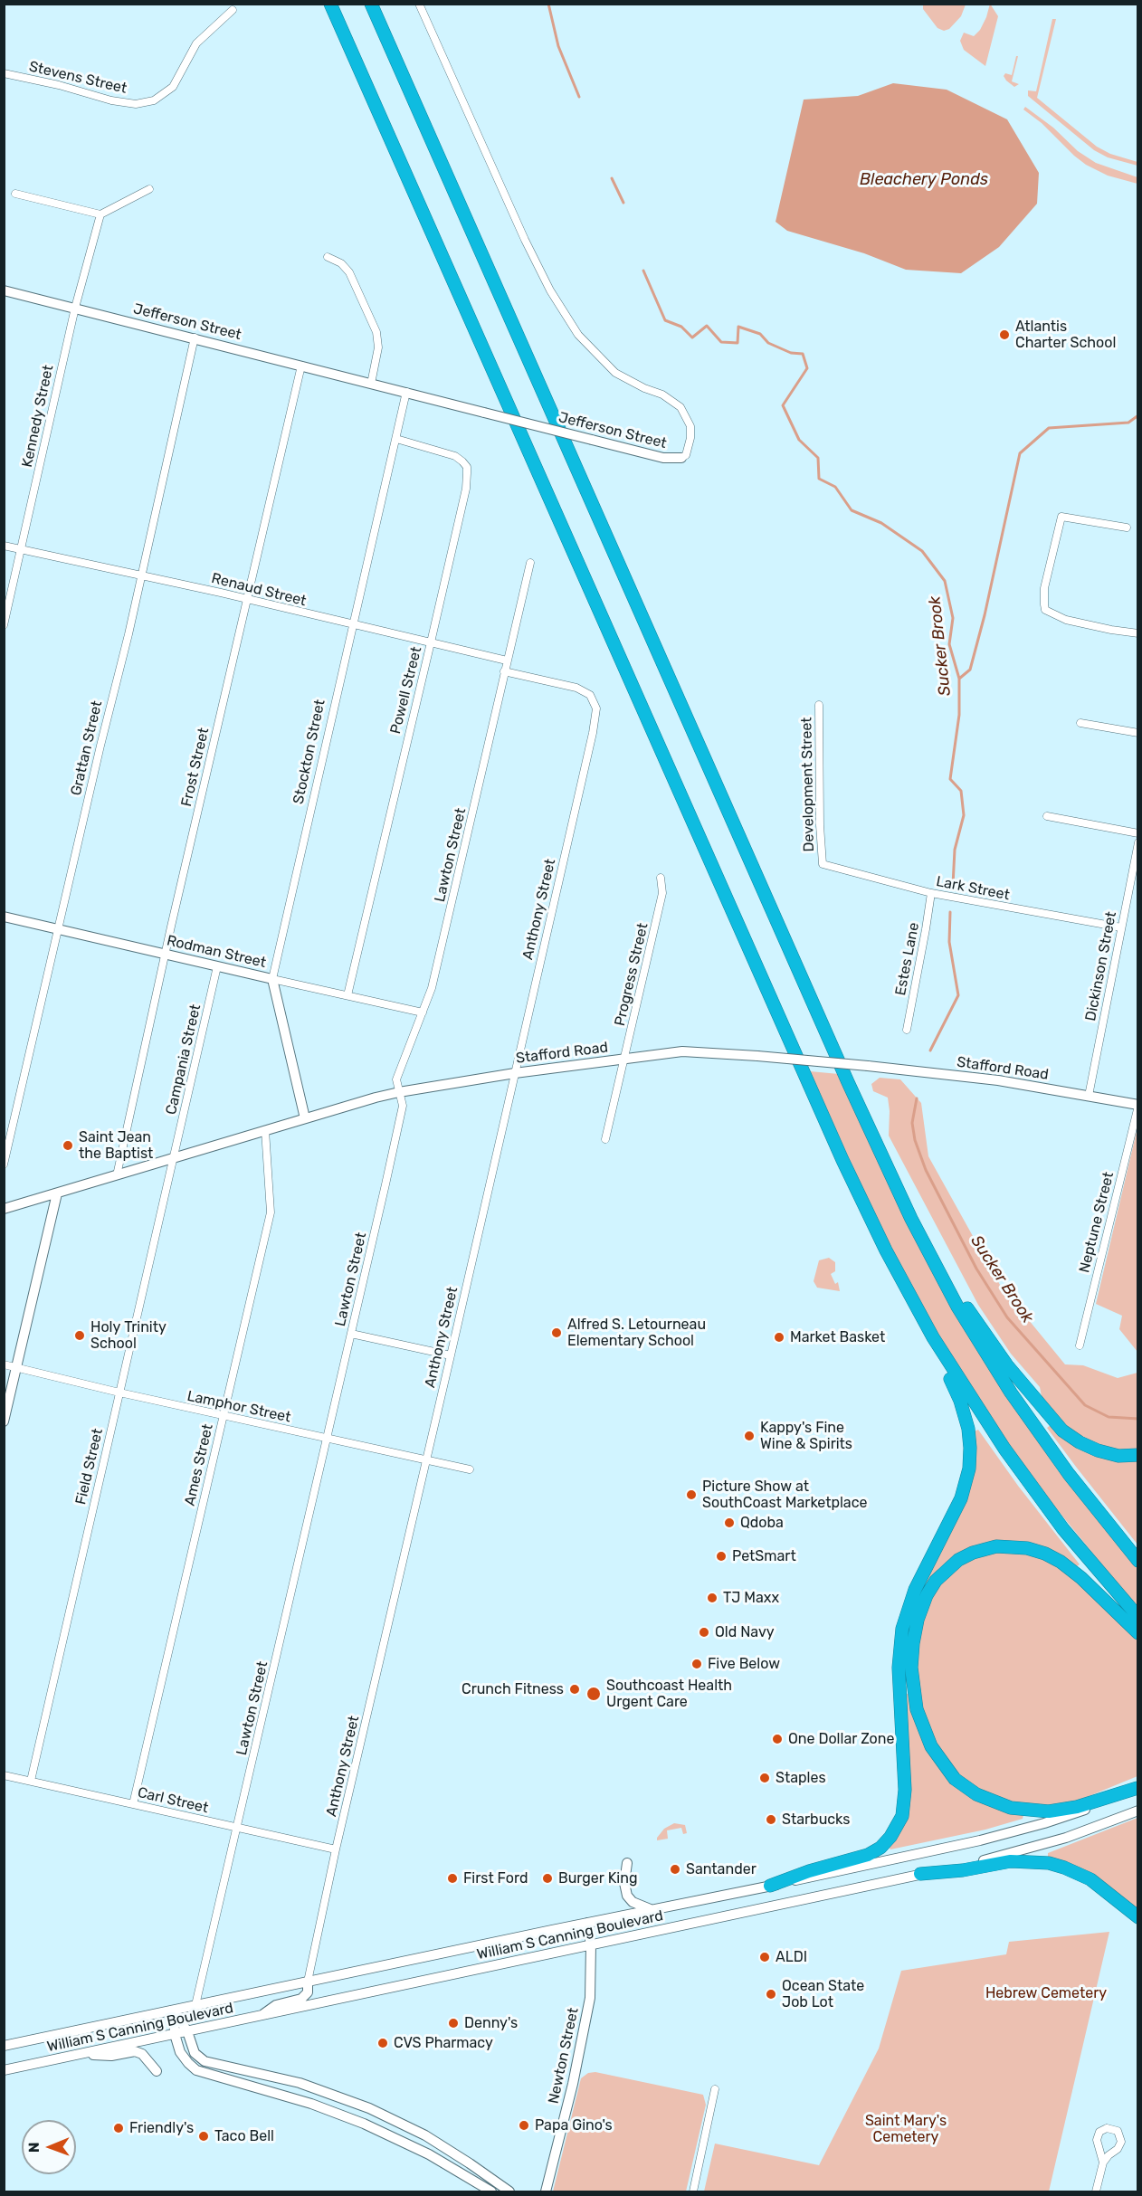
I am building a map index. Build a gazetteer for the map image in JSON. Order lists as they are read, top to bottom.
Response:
{
  "streets": {
    "main road": [
      "Jefferson Street",
      "Stockton Street",
      "Rodman Street",
      "Stafford Road",
      "William S Canning Boulevard",
      "Newton Street"
    ],
    "street": [
      "Stevens Street",
      "Kennedy Street",
      "Renaud Street",
      "Powell Street",
      "Grattan Street",
      "Frost Street",
      "Development Street",
      "Lawton Street",
      "Lark Street",
      "Anthony Street",
      "Estes Lane",
      "Dickinson Street",
      "Progress Street",
      "Campania Street",
      "Neptune Street",
      "Lamphor Street",
      "Ames Street",
      "Field Street",
      "Carl Street"
    ]
  },
  "crossings": [
    ["Jefferson Street", "Kennedy Street"],
    ["Jefferson Street", "Grattan Street"],
    ["Jefferson Street", "Stockton Street"],
    ["Jefferson Street", "Frost Street"],
    ["Kennedy Street", "Renaud Street"],
    ["Renaud Street", "Powell Street"],
    ["Renaud Street", "Grattan Street"],
    ["Renaud Street", "Stockton Street"],
    ["Renaud Street", "Frost Street"],
    ["Renaud Street", "Lawton Street"],
    ["Powell Street", "Stockton Street"],
    ["Powell Street", "Rodman Street"],
    ["Grattan Street", "Rodman Street"],
    ["Stockton Street", "Rodman Street"],
    ["Stockton Street", "Stafford Road"],
    ["Frost Street", "Rodman Street"],
    ["Frost Street", "Stafford Road"],
    ["Development Street", "Lark Street"],
    ["Lawton Street", "Anthony Street"],
    ["Lawton Street", "Rodman Street"],
    ["Lawton Street", "Stafford Road"],
    ["Lawton Street", "Lamphor Street"],
    ["Lawton Street", "Carl Street"],
    ["Lawton Street", "William S Canning Boulevard"],
    ["Lark Street", "Estes Lane"],
    ["Lark Street", "Dickinson Street"],
    ["Anthony Street", "Stafford Road"],
    ["Anthony Street", "Lamphor Street"],
    ["Anthony Street", "Carl Street"],
    ["Anthony Street", "William S Canning Boulevard"],
    ["Rodman Street", "Campania Street"],
    ["Dickinson Street", "Stafford Road"],
    ["Progress Street", "Stafford Road"],
    ["Stafford Road", "Campania Street"],
    ["Stafford Road", "Neptune Street"],
    ["Stafford Road", "Ames Street"],
    ["Stafford Road", "Field Street"],
    ["Campania Street", "Field Street"],
    ["Lamphor Street", "Ames Street"],
    ["Lamphor Street", "Field Street"],
    ["Ames Street", "Carl Street"],
    ["Field Street", "Carl Street"],
    ["William S Canning Boulevard", "Newton Street"]
  ],
  "water": ["Bleachery Ponds", "Sucker Brook"],
  "parks": ["Hebrew Cemetery", "Saint Mary's Cemetery"],
  "places": [
    "Atlantis Charter School",
    "Saint Jean the Baptist",
    "Alfred S. Letourneau Elementary School",
    "Holy Trinity School",
    "Market Basket",
    "Kappy's Fine Wine & Spirits",
    "Picture Show at SouthCoast Marketplace",
    "Qdoba",
    "PetSmart",
    "TJ Maxx",
    "Old Navy",
    "Five Below",
    "Crunch Fitness",
    "Southcoast Health Urgent Care",
    "One Dollar Zone",
    "Staples",
    "Starbucks",
    "Santander",
    "First Ford",
    "Burger King",
    "ALDI",
    "Ocean State Job Lot",
    "Denny's",
    "CVS Pharmacy",
    "Papa Gino's",
    "Friendly's",
    "Taco Bell"
  ],
  "north": "left"
}
